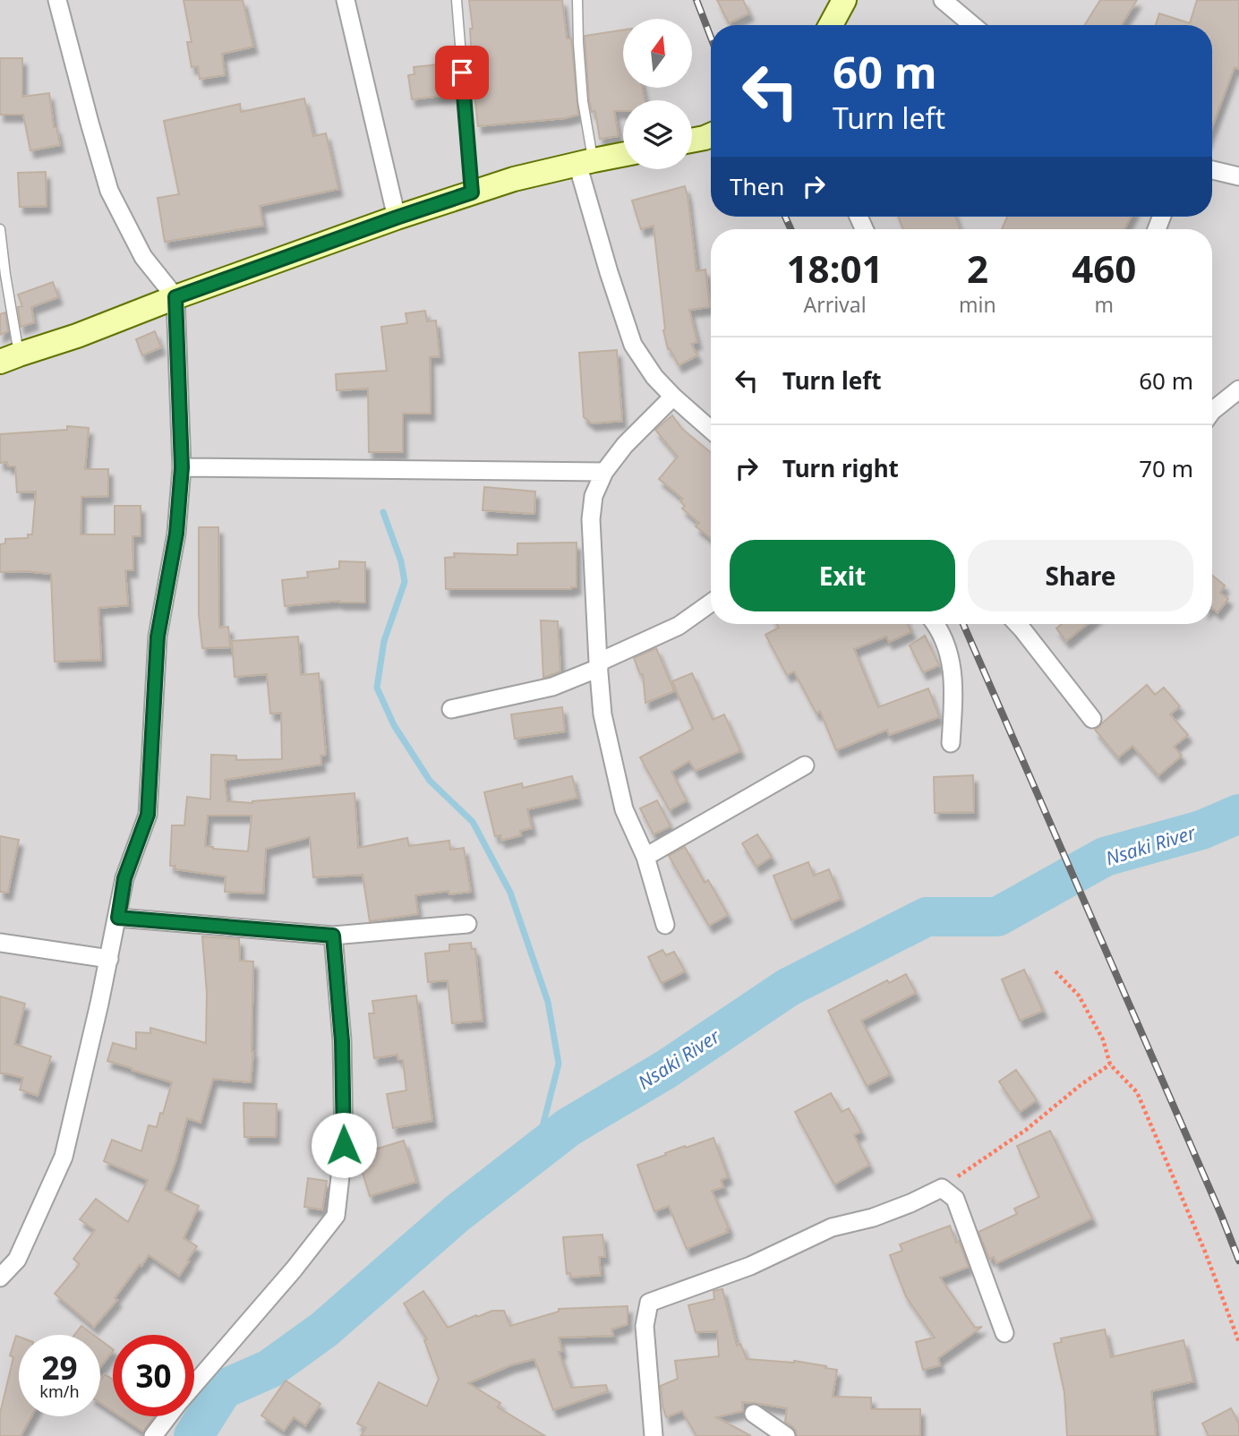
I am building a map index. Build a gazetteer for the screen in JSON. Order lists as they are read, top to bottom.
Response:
{
  "water": ["Nsaki River"],
  "north": "top",
  "page": {
    "turn": ["60 m", "Turn left"],
    "then": "Then",
    "eta": [
      "18:01",
      "Arrival",
      "2",
      "min",
      "460",
      "m"
    ],
    "list": [
      {
        "name": "Turn left",
        "value": "60 m"
      },
      {
        "name": "Turn right",
        "value": "70 m"
      }
    ],
    "buttons": ["Exit", "Share"],
    "speed": "29 km/h",
    "limit": "30"
  }
}
